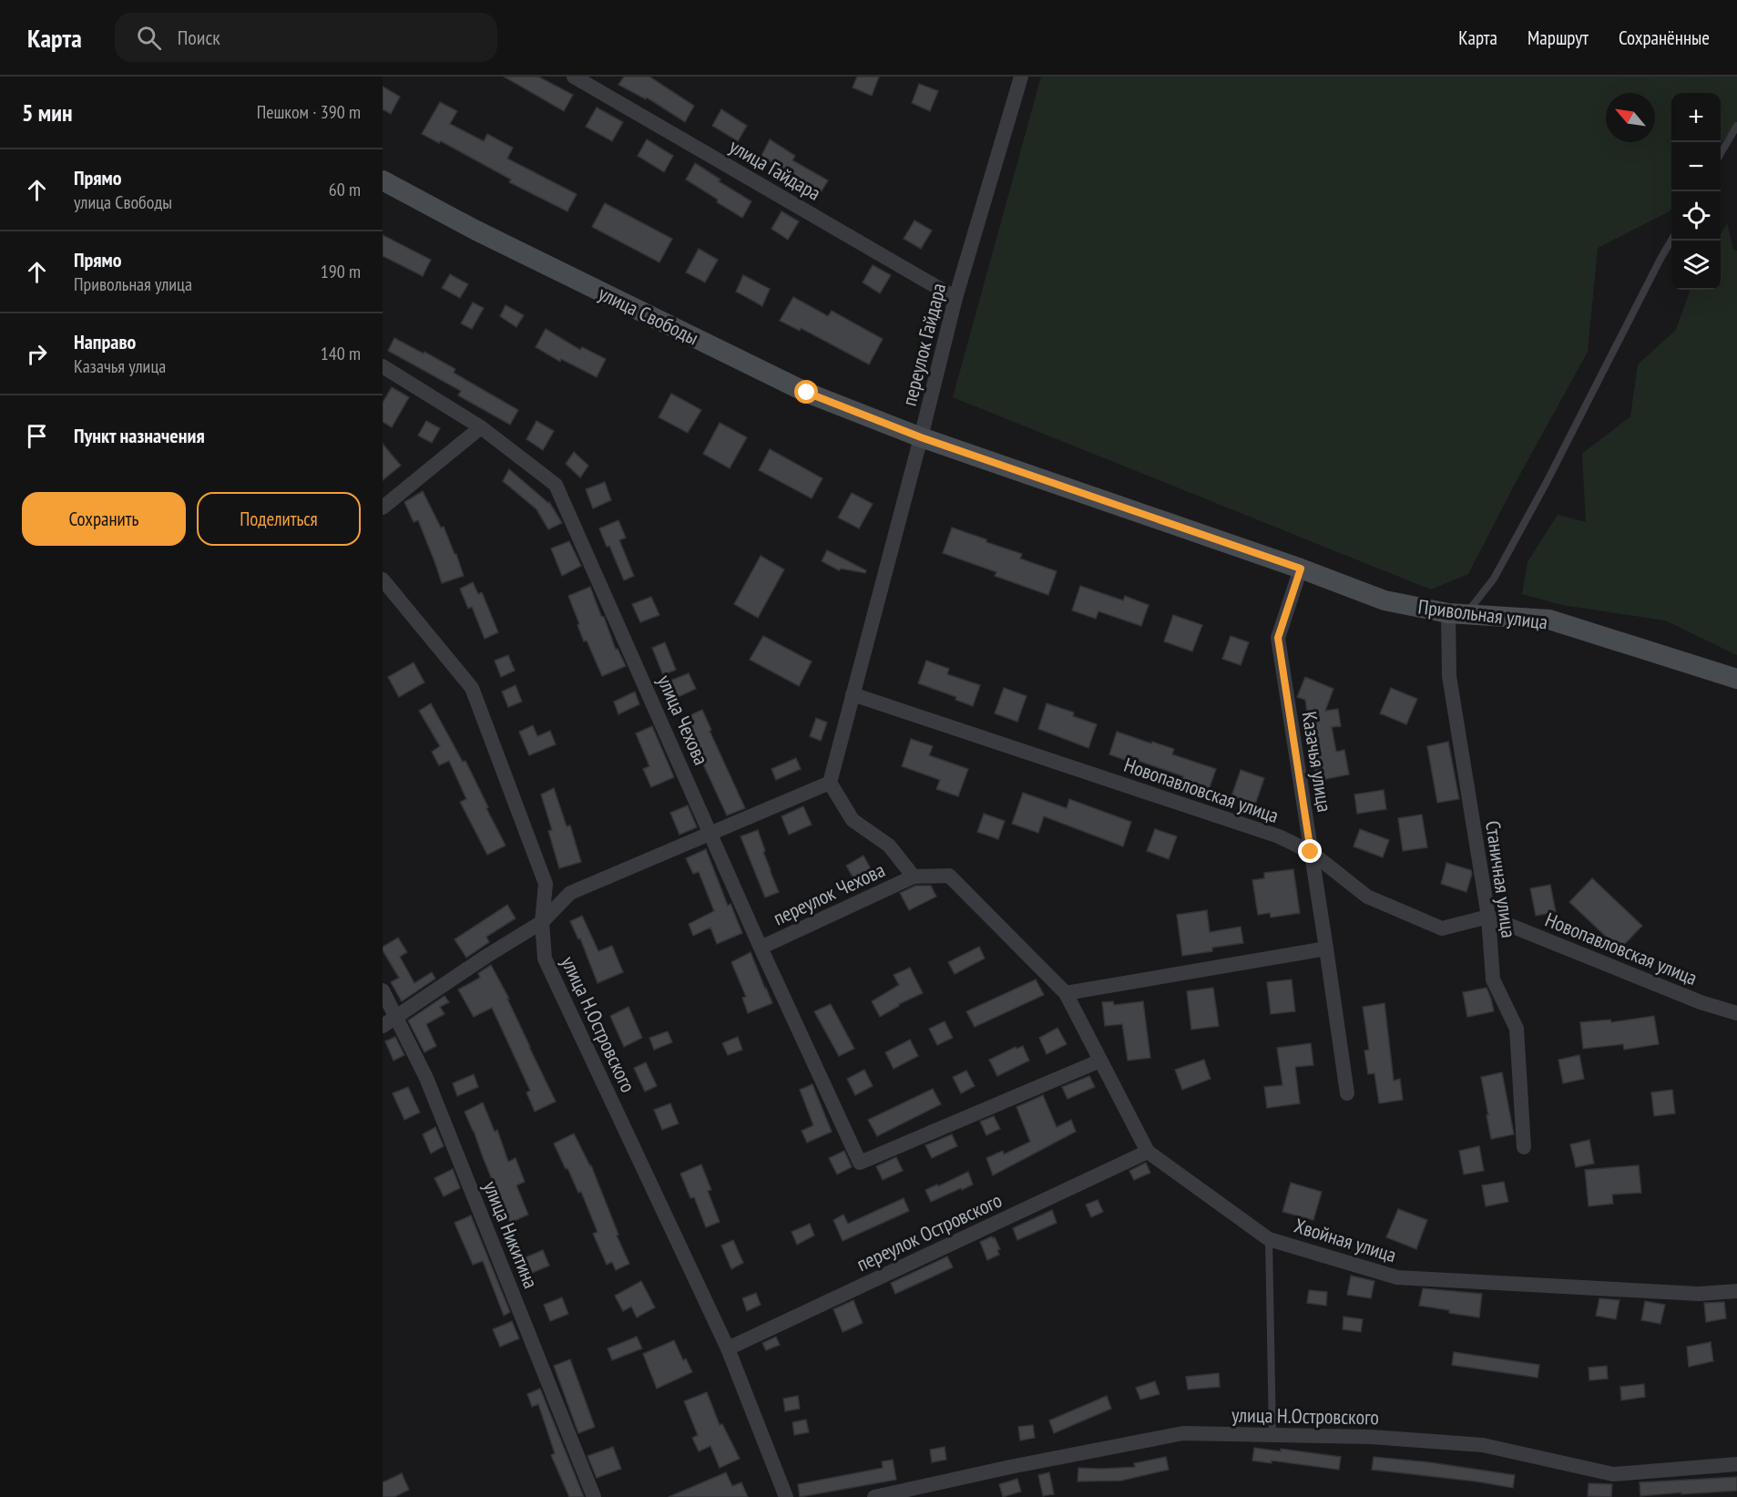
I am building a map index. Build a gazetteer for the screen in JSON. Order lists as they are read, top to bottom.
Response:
{
  "streets": {
    "street": [
      "улица Гайдара",
      "улица Свободы",
      "переулок Гайдара",
      "Привольная улица",
      "улица Чехова",
      "Казачья улица",
      "Новопавловская улица",
      "Станичная улица",
      "переулок Чехова",
      "улица Н.Островского",
      "переулок Островского",
      "улица Никитина",
      "Хвойная улица"
    ]
  },
  "crossings": [
    ["улица Гайдара", "переулок Гайдара"],
    ["улица Свободы", "переулок Гайдара"],
    ["улица Свободы", "Привольная улица"],
    ["переулок Гайдара", "Привольная улица"],
    ["переулок Гайдара", "Новопавловская улица"],
    ["Привольная улица", "Казачья улица"],
    ["Привольная улица", "Станичная улица"],
    ["улица Чехова", "переулок Чехова"],
    ["улица Чехова", "Хвойная улица"],
    ["Казачья улица", "Новопавловская улица"],
    ["Новопавловская улица", "Станичная улица"],
    ["переулок Чехова", "Хвойная улица"],
    ["улица Н.Островского", "переулок Островского"],
    ["переулок Островского", "Хвойная улица"]
  ],
  "north": "top left",
  "page": {
    "header": "Карта",
    "search": "Поиск",
    "nav": ["Карта", "Маршрут", "Сохранённые"],
    "heading": ["5 мин", "Пешком · 390 m"],
    "map_buttons": ["+", "−"],
    "list": [
      ["Прямо", "улица Свободы", "60 m"],
      ["Прямо", "Привольная улица", "190 m"],
      ["Направо", "Казачья улица", "140 m"],
      "Пункт назначения"
    ],
    "buttons": ["Сохранить", "Поделиться"]
  }
}
